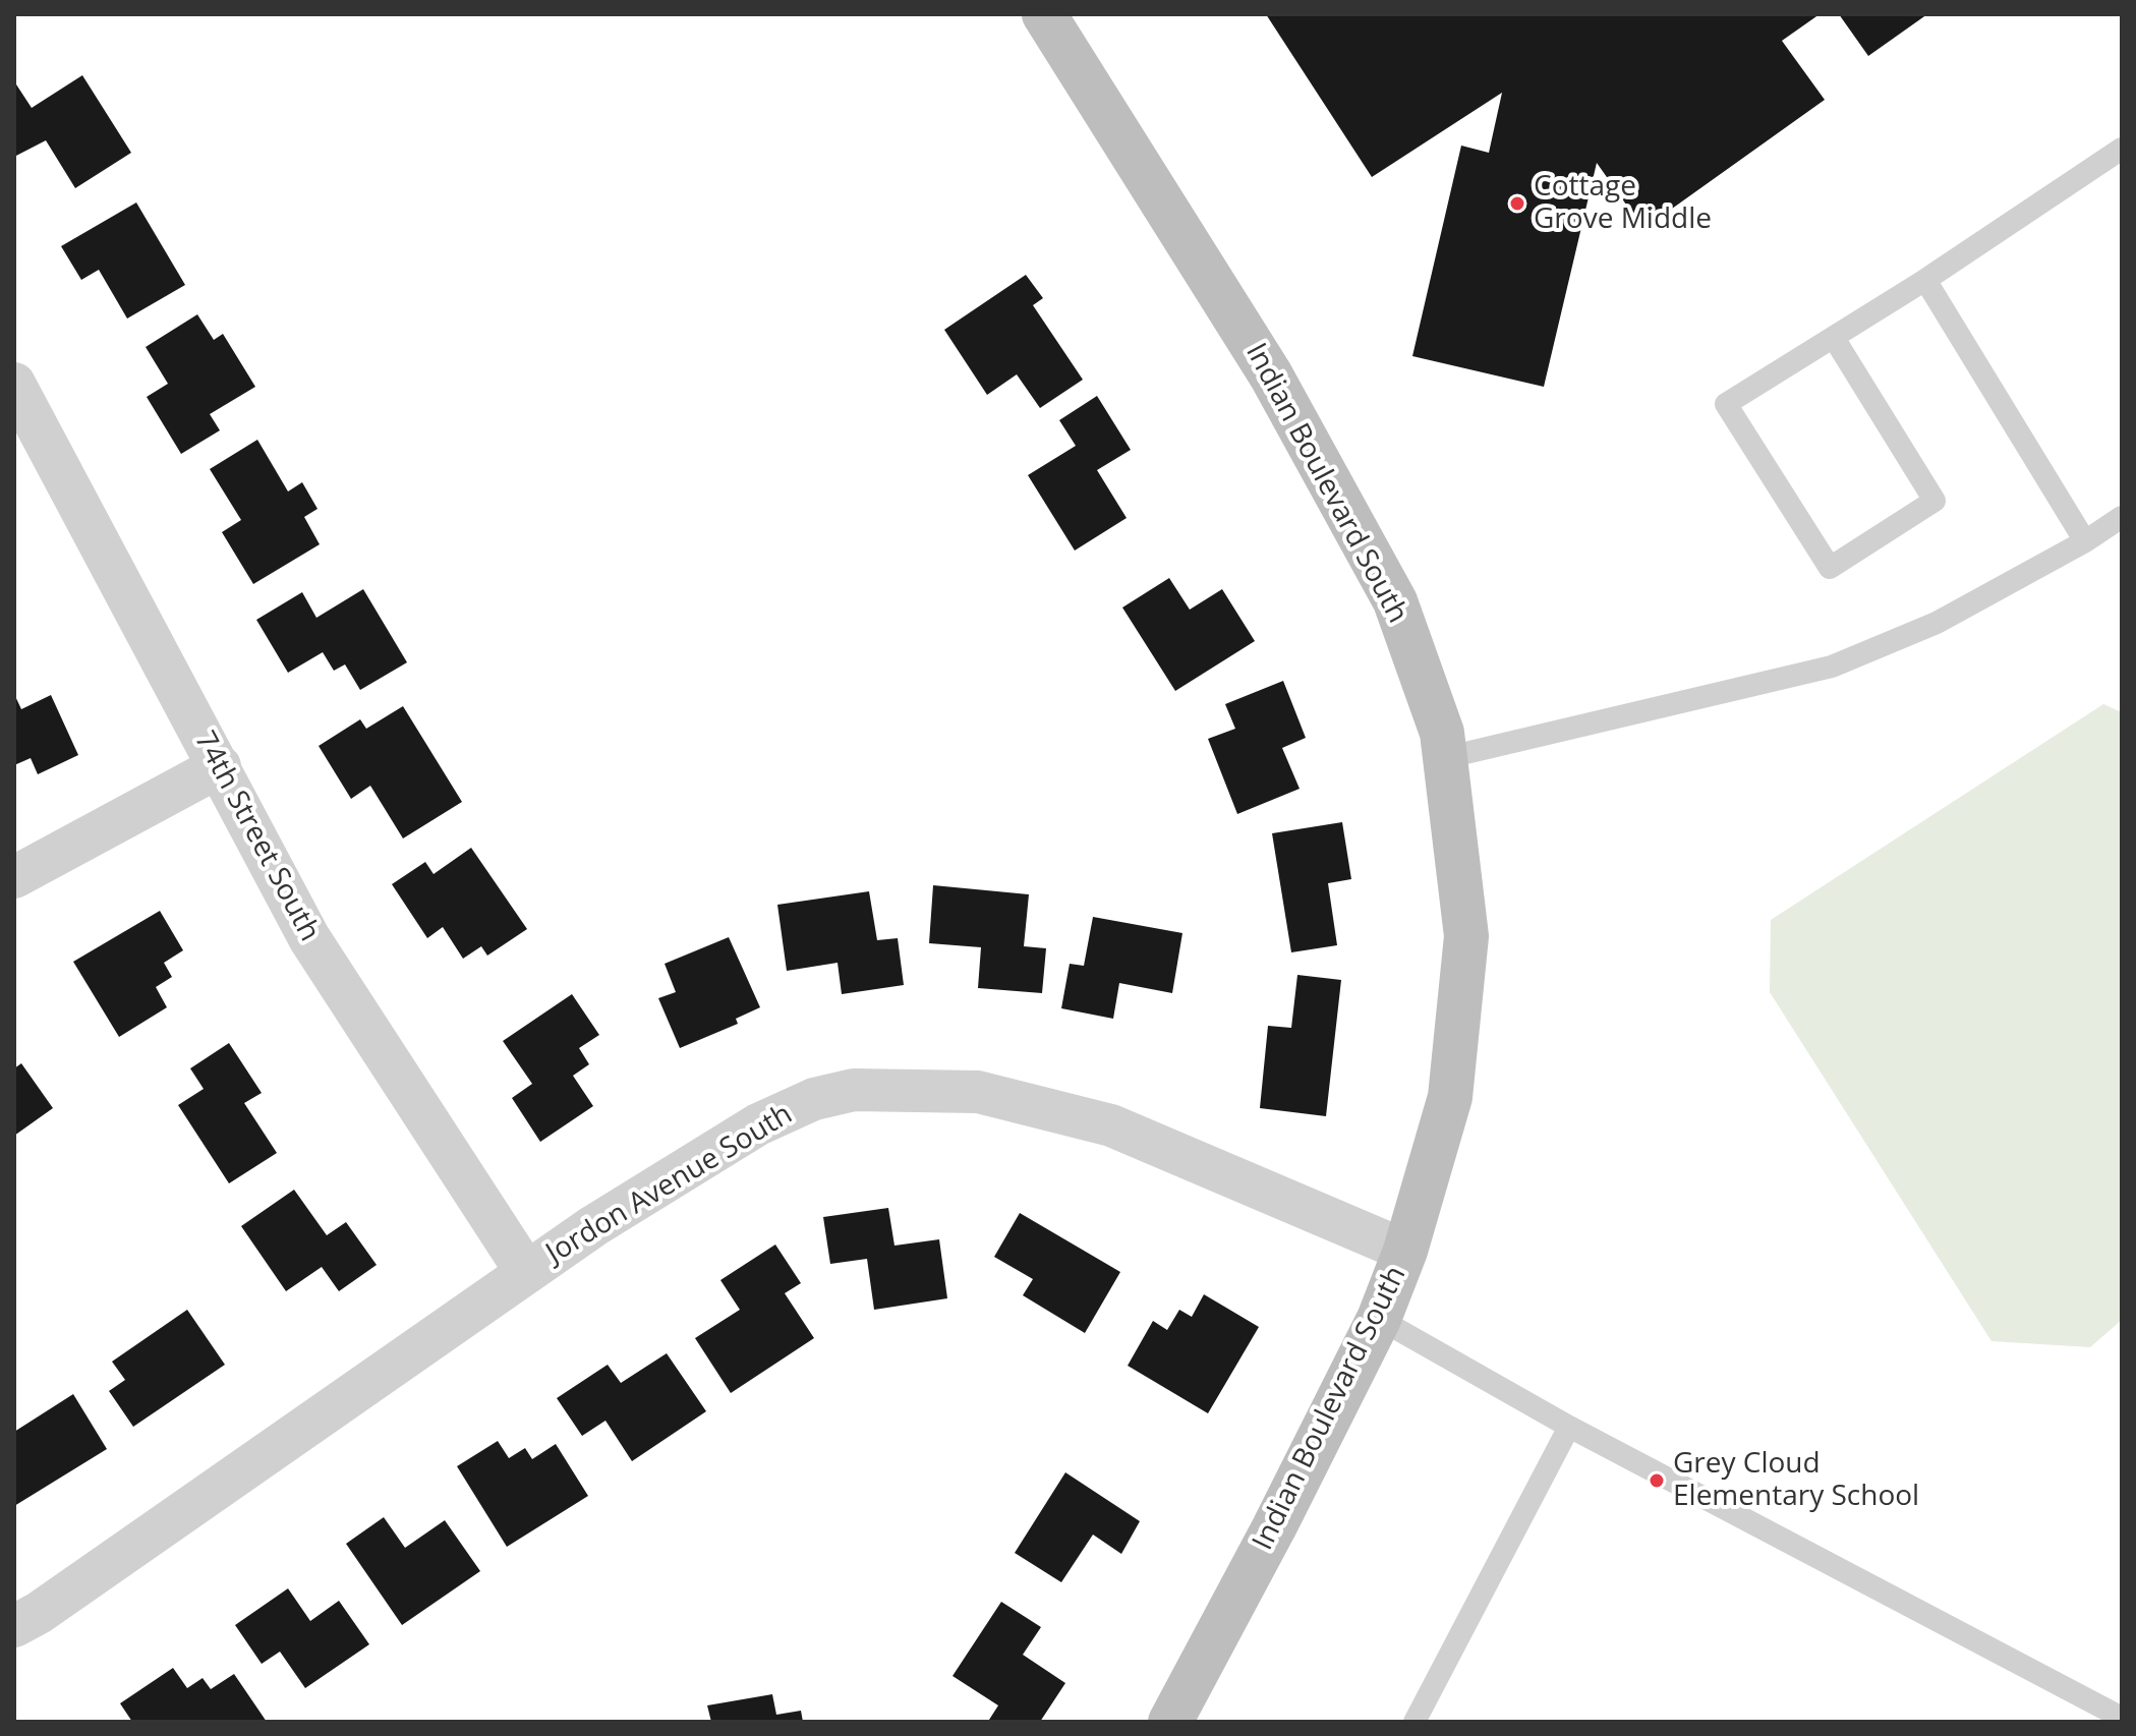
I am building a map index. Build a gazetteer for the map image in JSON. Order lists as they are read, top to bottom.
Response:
{
  "streets": {
    "street": ["Indian Boulevard South", "74th Street South", "Jordon Avenue South"]
  },
  "crossings": [
    ["Indian Boulevard South", "Jordon Avenue South"],
    ["74th Street South", "Jordon Avenue South"]
  ],
  "places": ["Cottage Grove Middle", "Grey Cloud Elementary School"]
}
